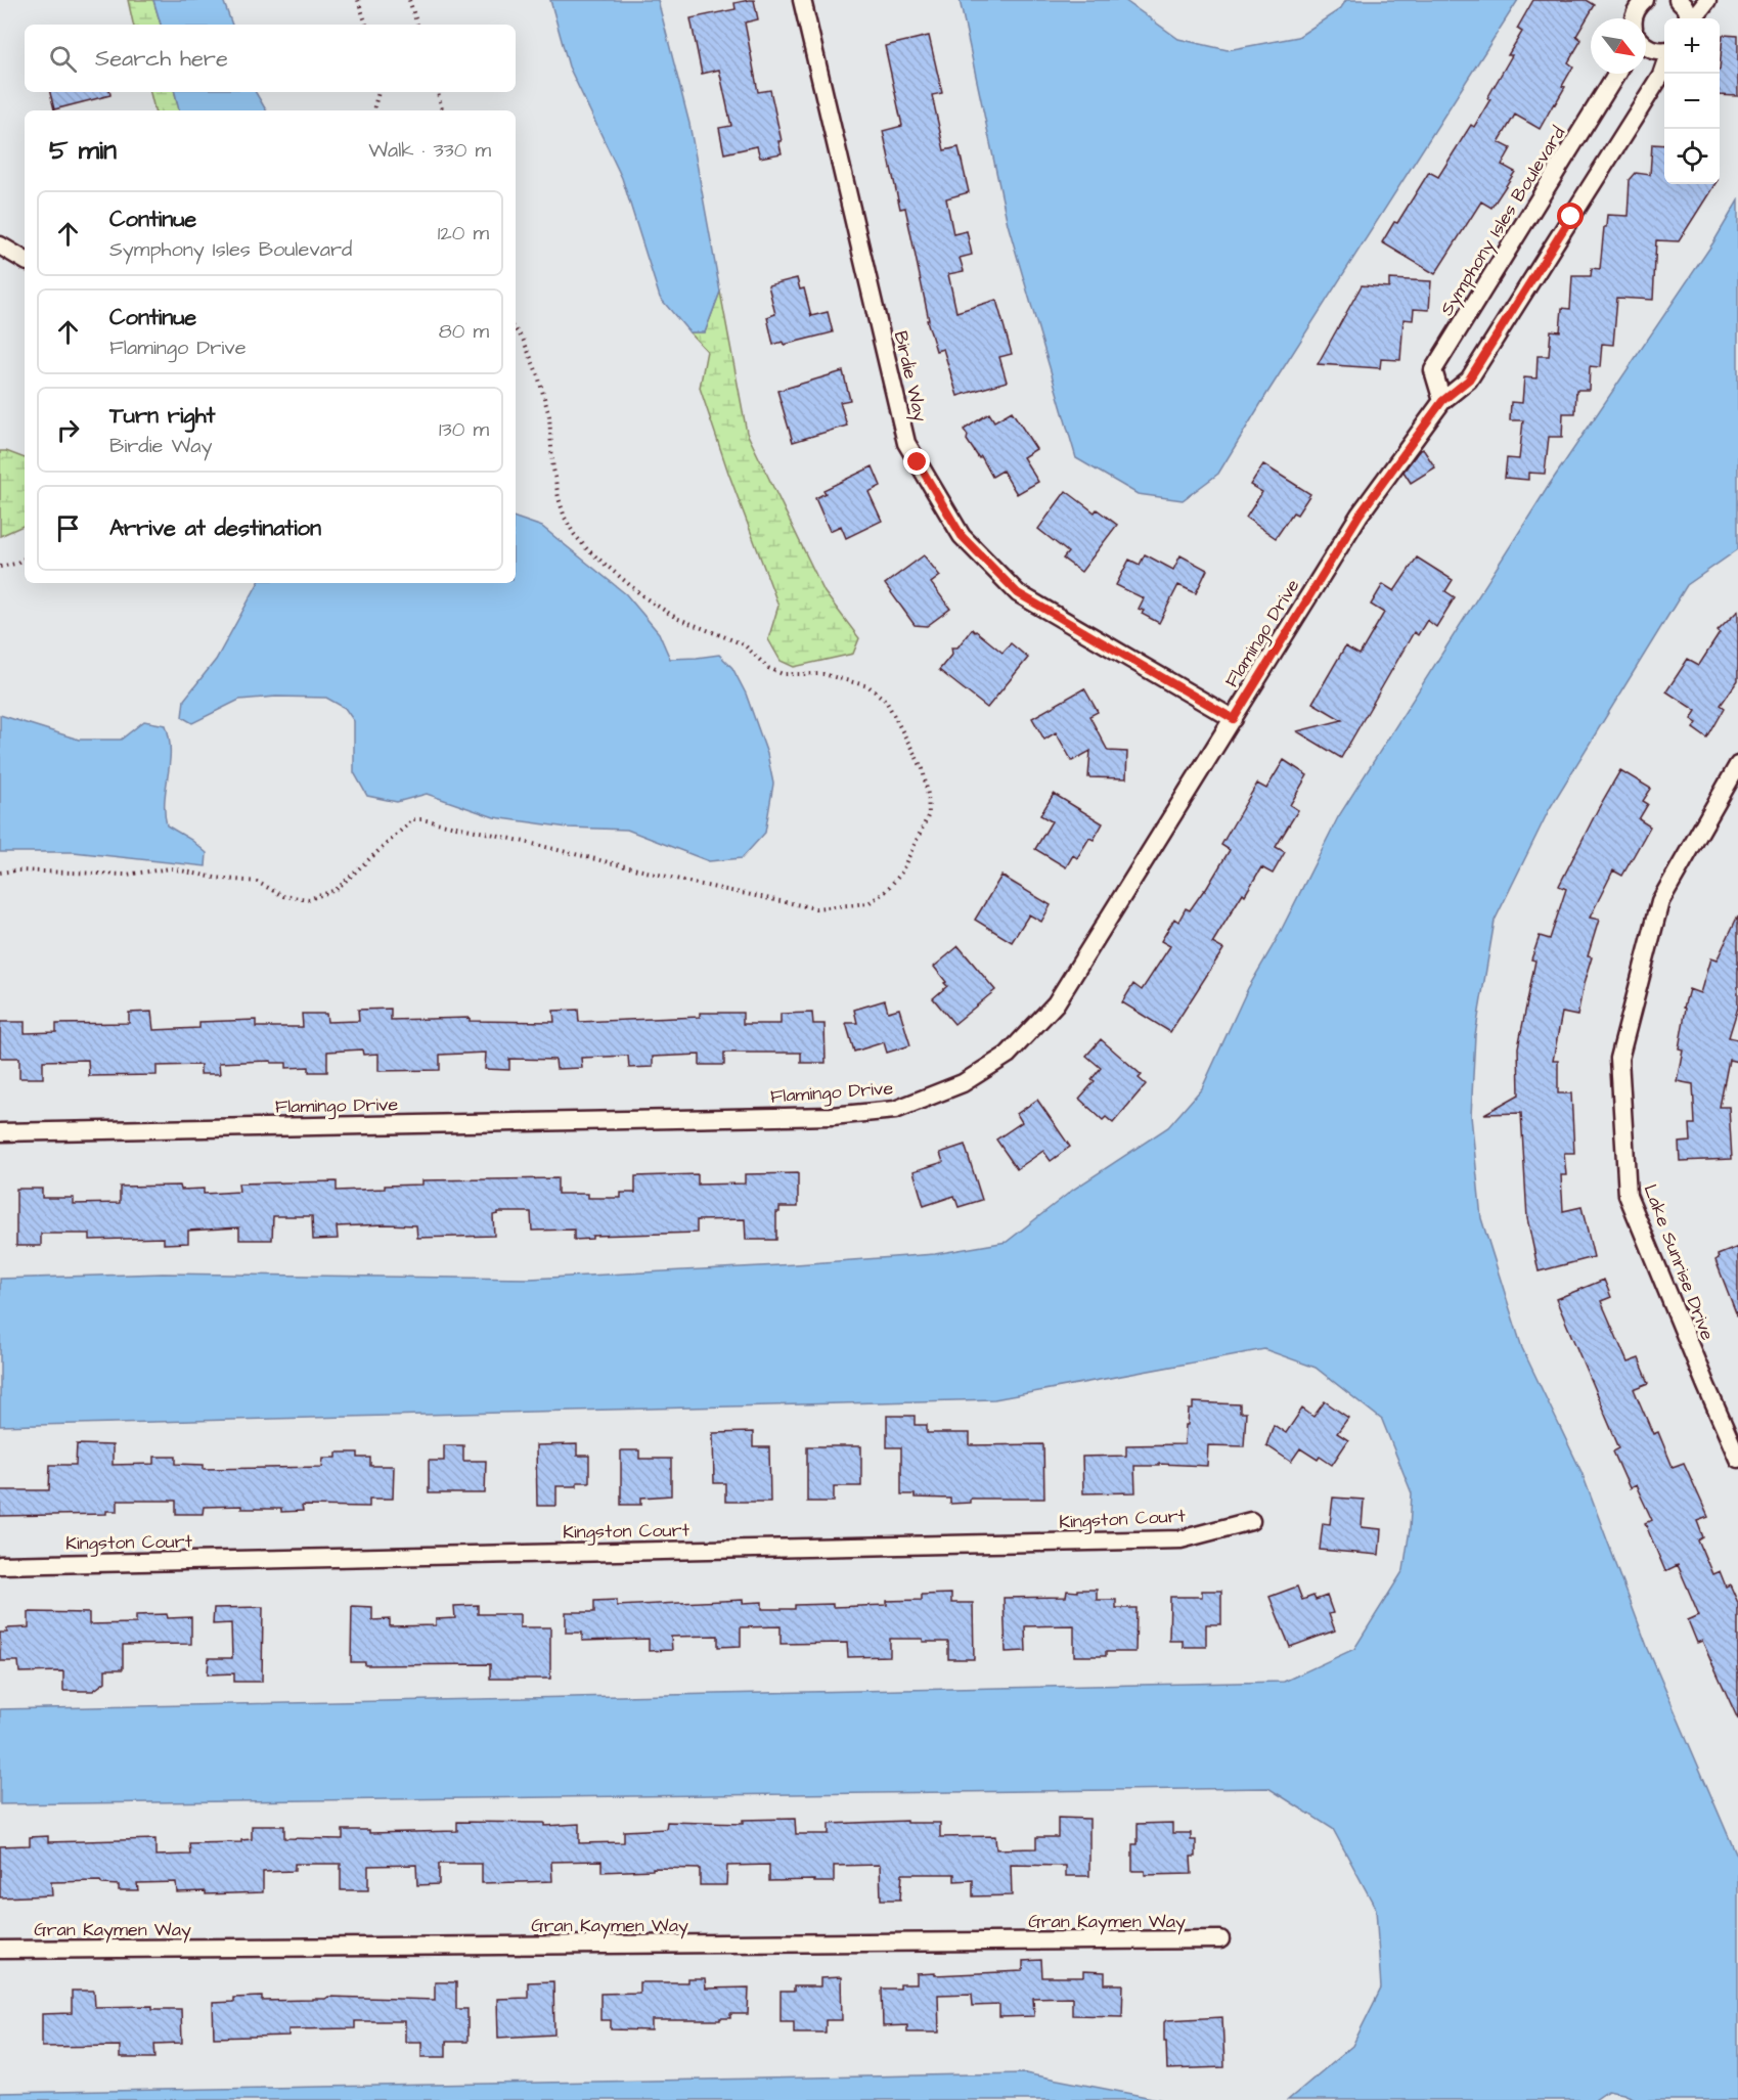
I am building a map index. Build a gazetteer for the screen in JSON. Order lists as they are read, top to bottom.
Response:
{
  "streets": {
    "street": [
      "Symphony Isles Boulevard",
      "Birdie Way",
      "Flamingo Drive",
      "Lake Sunrise Drive",
      "Kingston Court",
      "Gran Kaymen Way"
    ]
  },
  "crossings": [
    ["Symphony Isles Boulevard", "Flamingo Drive"],
    ["Birdie Way", "Flamingo Drive"]
  ],
  "north": "bottom right",
  "page": {
    "map_buttons": ["+", "−"],
    "search": "Search here",
    "heading": ["5 min", "Walk · 330 m"],
    "list": [
      ["Continue", "Symphony Isles Boulevard", "120 m"],
      ["Continue", "Flamingo Drive", "80 m"],
      ["Turn right", "Birdie Way", "130 m"],
      "Arrive at destination"
    ]
  }
}
